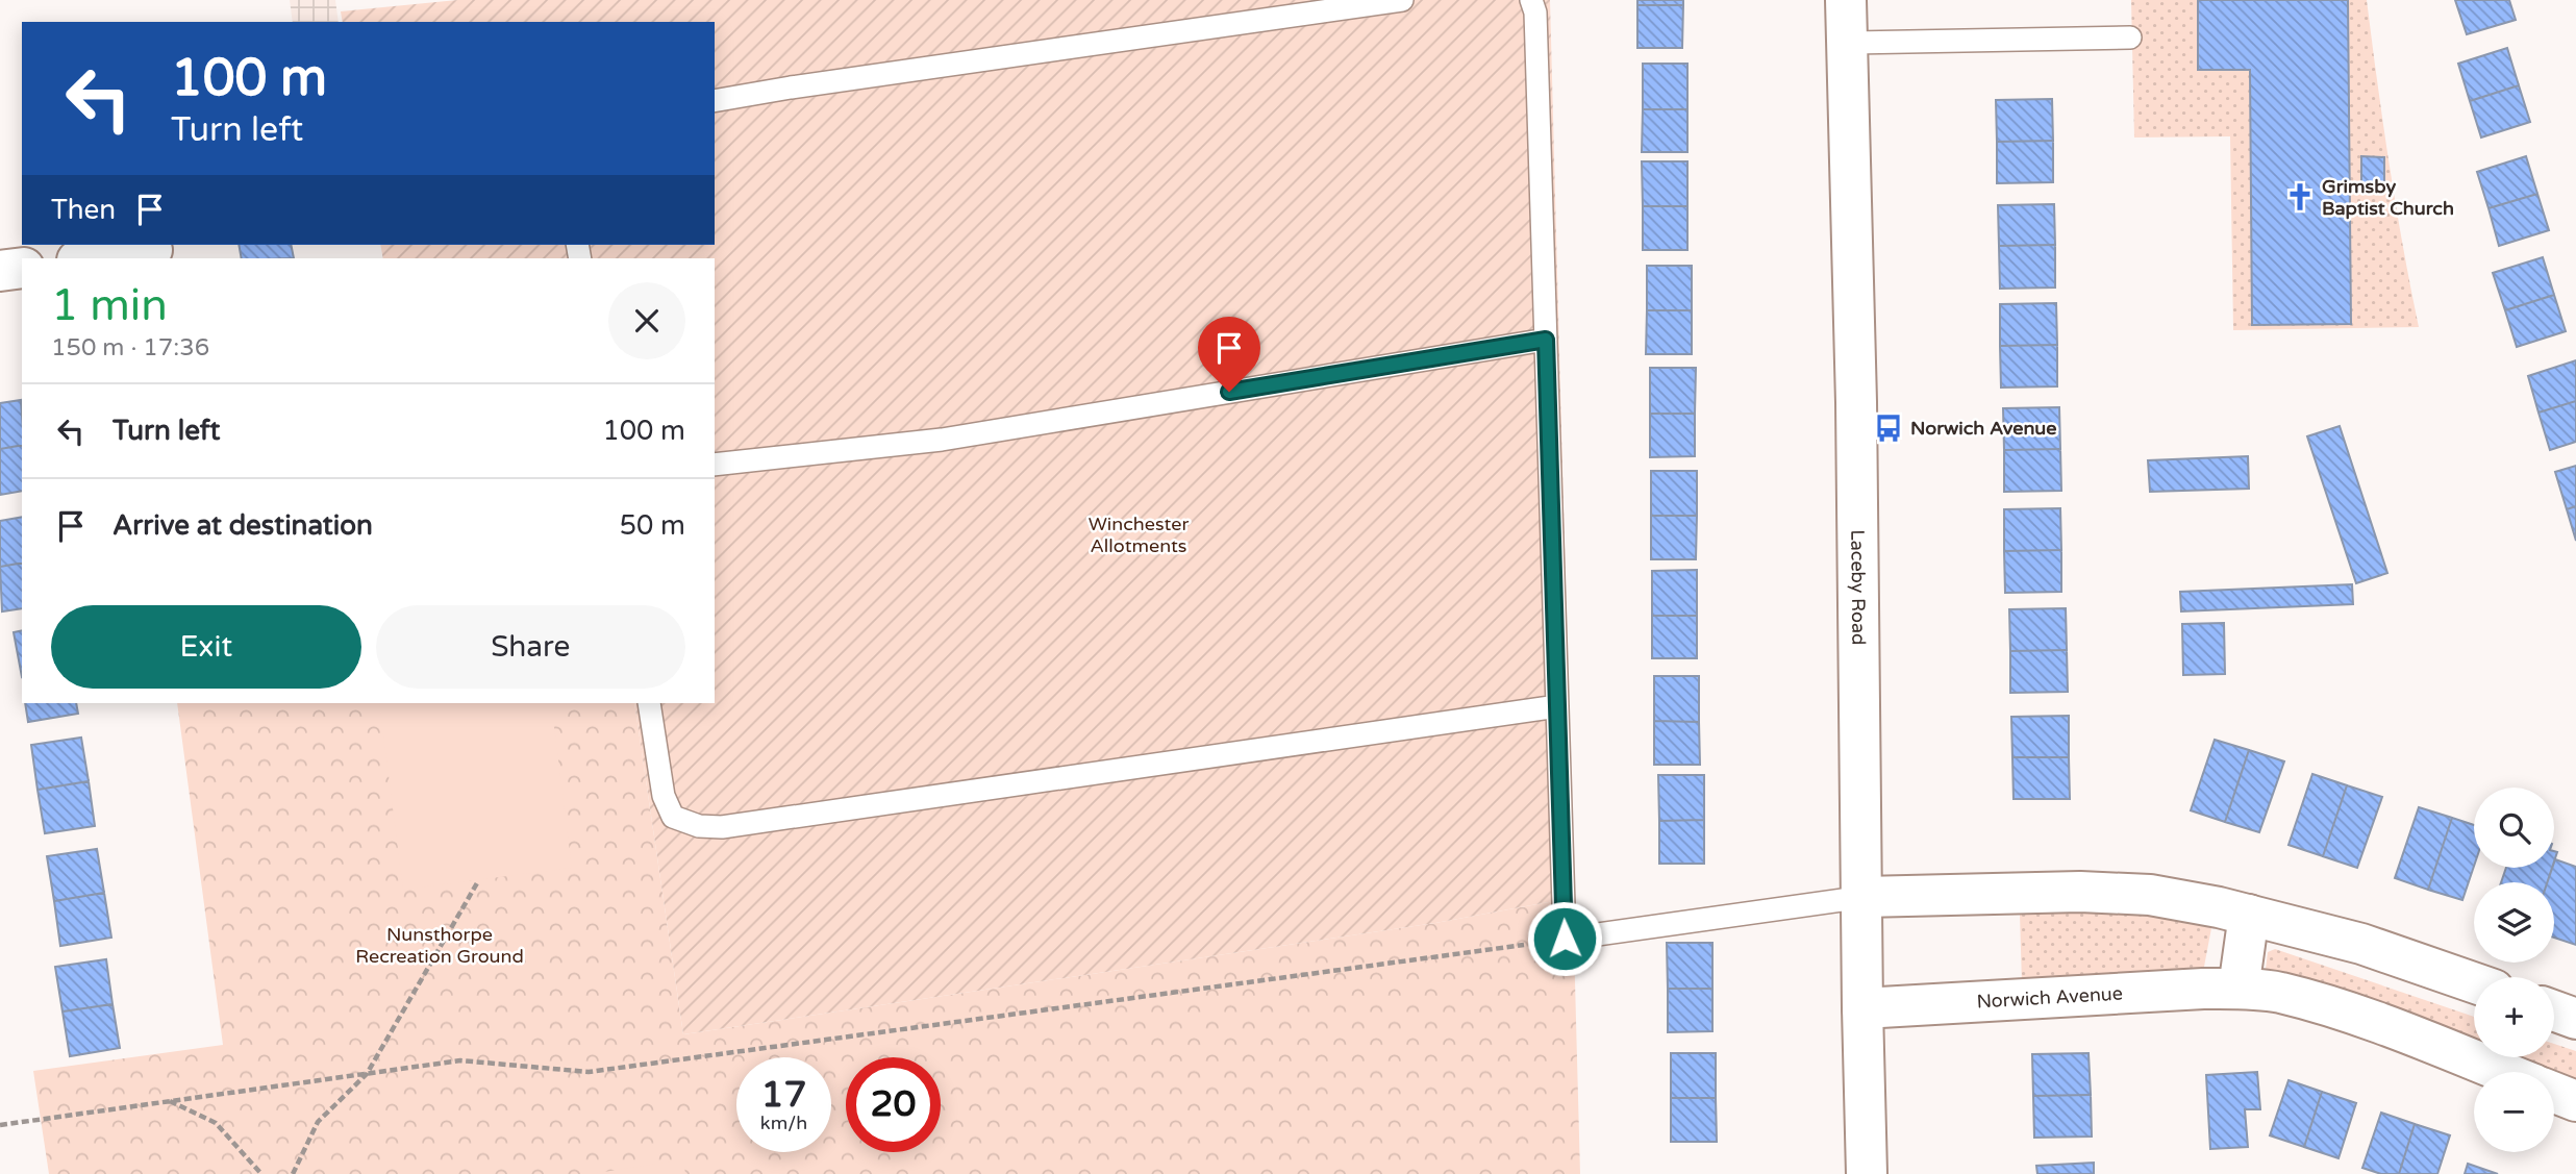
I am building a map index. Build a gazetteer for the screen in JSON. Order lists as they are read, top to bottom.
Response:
{
  "streets": {
    "main road": ["Laceby Road", "Norwich Avenue"]
  },
  "crossings": [
    ["Laceby Road", "Norwich Avenue"]
  ],
  "parks": ["Winchester Allotments", "Nunsthorpe Recreation Ground"],
  "places": {
    "church": ["Grimsby Baptist Church"],
    "bus stop": ["Norwich Avenue"]
  },
  "page": {
    "turn": ["100 m", "Turn left"],
    "then": "Then",
    "heading": ["1 min", "150 m · 17:36"],
    "list": [
      {
        "name": "Turn left",
        "value": "100 m"
      },
      {
        "name": "Arrive at destination",
        "value": "50 m"
      }
    ],
    "buttons": ["Exit", "Share"],
    "map_buttons": ["+", "−"],
    "speed": "17 km/h",
    "limit": "20"
  }
}
